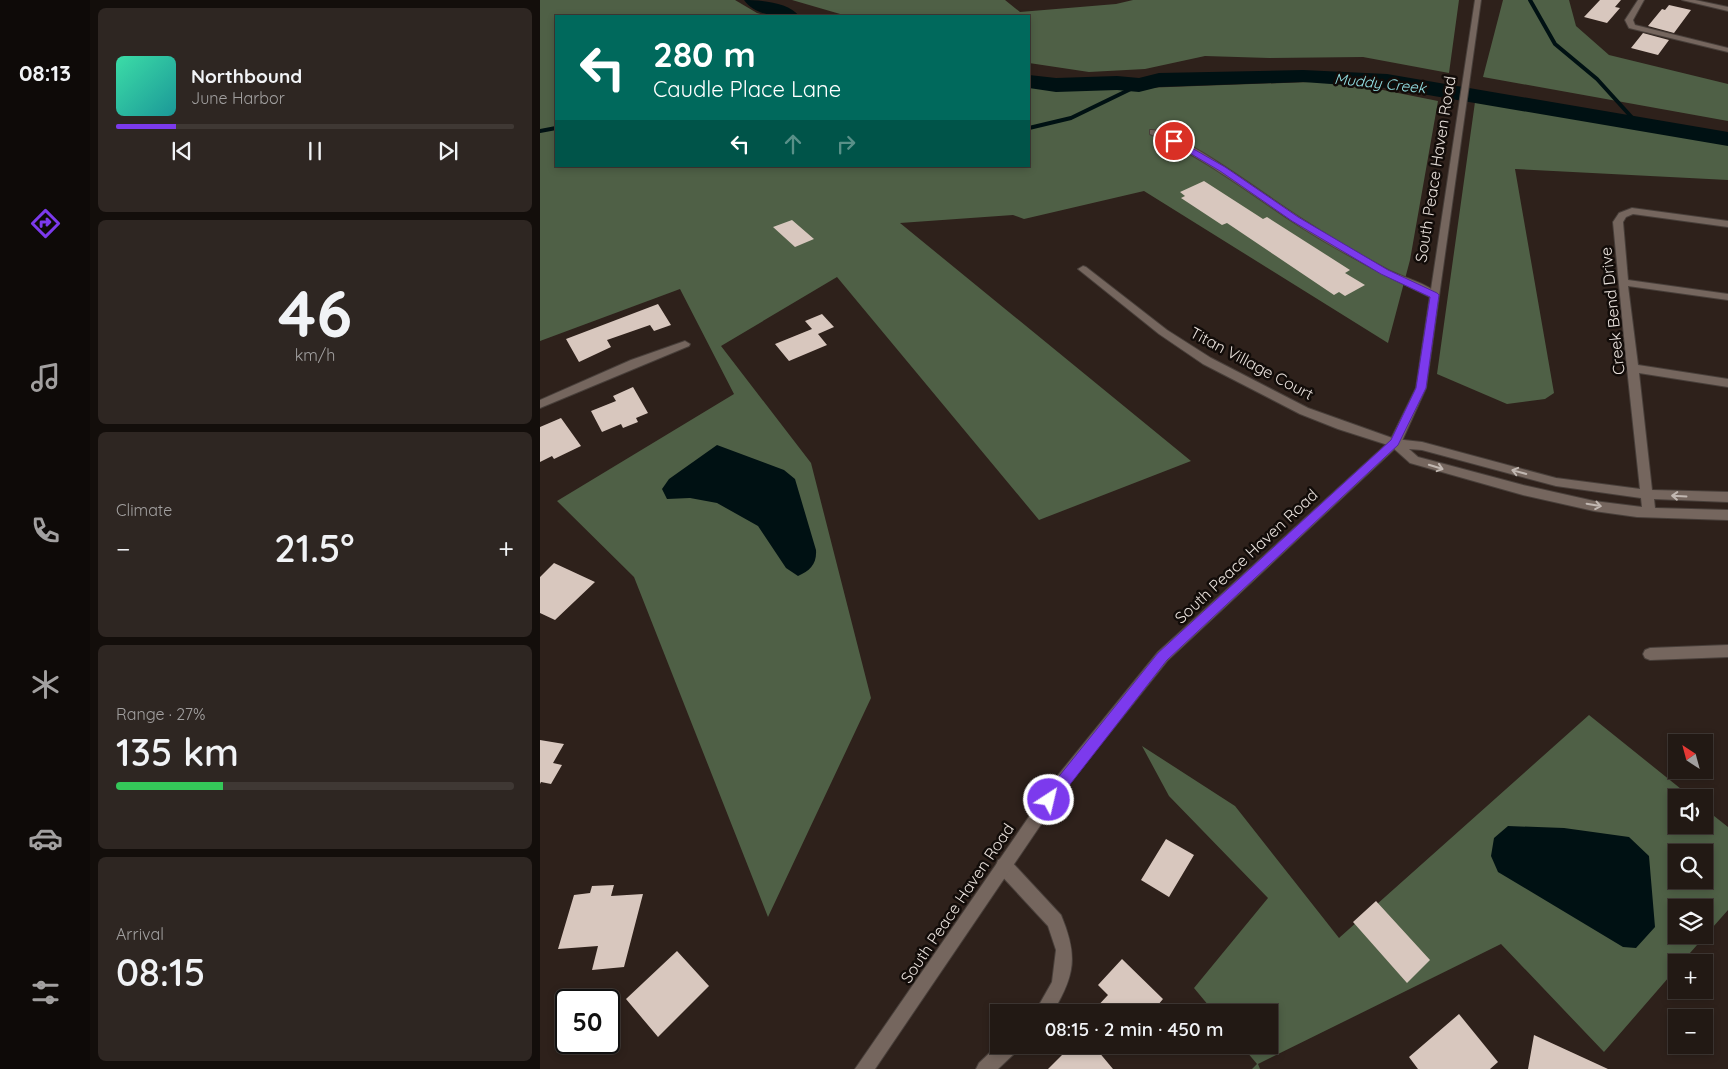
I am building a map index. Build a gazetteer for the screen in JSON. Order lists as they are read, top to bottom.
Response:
{
  "streets": {
    "street": ["South Peace Haven Road", "Creek Bend Drive", "Titan Village Court"]
  },
  "crossings": [
    ["South Peace Haven Road", "Titan Village Court"]
  ],
  "water": ["Muddy Creek"],
  "north": "top left",
  "page": {
    "tabs": "08:13",
    "turn": ["280 m", "Caudle Place Lane"],
    "song": ["Northbound", "June Harbor"],
    "tile": [
      ["46", "km/h"],
      "Climate",
      ["Range · 27%", "135 km"],
      ["Arrival", "08:15"]
    ],
    "heat": ["−", "21.5°", "+"],
    "map_buttons": ["+", "−"],
    "limit": "50",
    "trip": "08:15 · 2 min · 450 m"
  }
}
